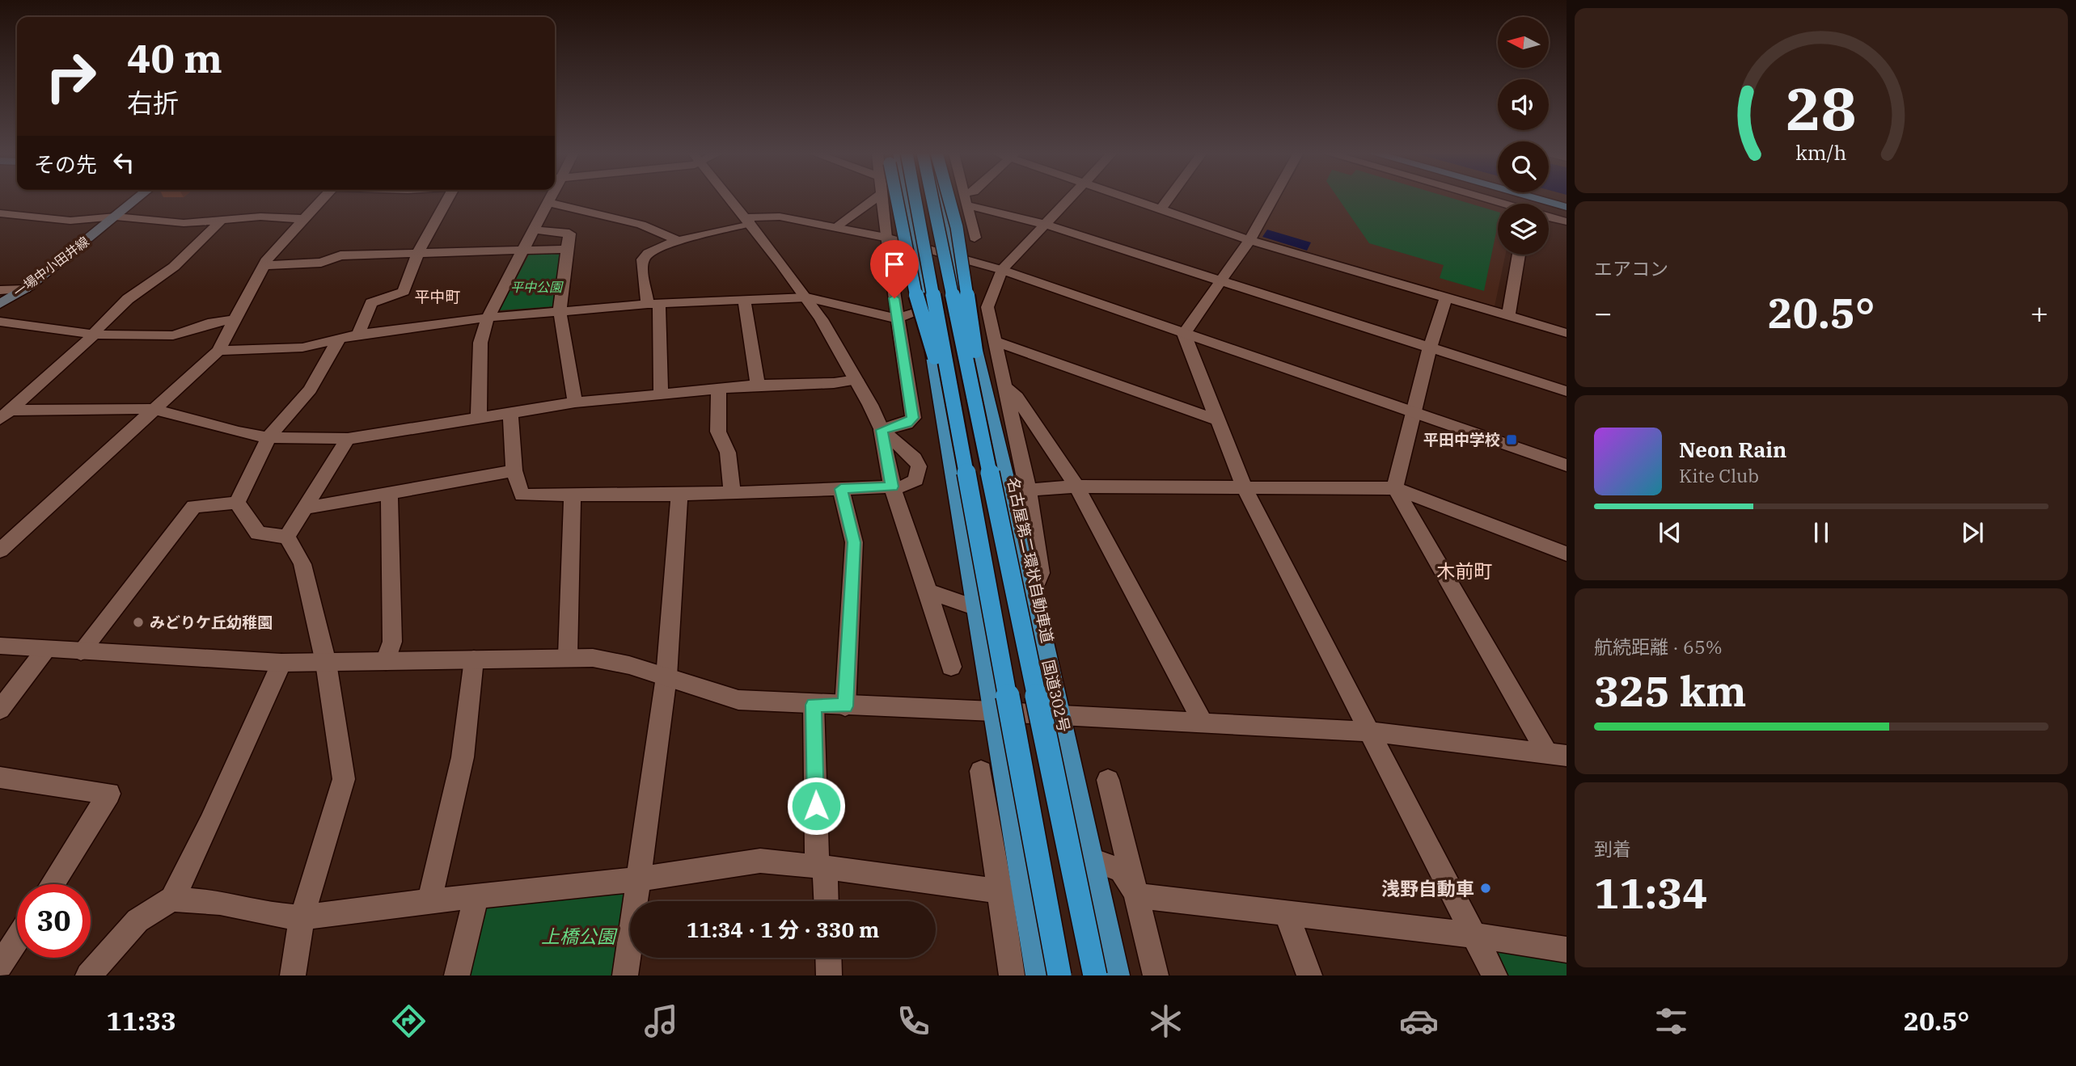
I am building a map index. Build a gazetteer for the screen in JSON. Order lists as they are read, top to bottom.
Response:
{
  "streets": {
    "highway": ["名古屋第二環状自動車道", "国道302号"],
    "main road": ["一場中小田井線"]
  },
  "districts": ["平中町", "木前町"],
  "parks": ["平中公園", "上橋公園"],
  "places": {
    "transit": ["平田中学校"],
    "other": ["みどりケ丘幼稚園", "浅野自動車"]
  },
  "north": "left",
  "page": {
    "turn": ["40 m", "右折"],
    "then": "その先",
    "tile": [
      "エアコン",
      ["航続距離 · 65%", "325 km"],
      ["到着", "11:34"]
    ],
    "heat": ["−", "20.5°", "+"],
    "song": ["Neon Rain", "Kite Club"],
    "limit": "30",
    "trip": "11:34 · 1 分 · 330 m",
    "tabs": ["11:33", "20.5°"],
    "gauge": ["28", "km/h"]
  }
}
